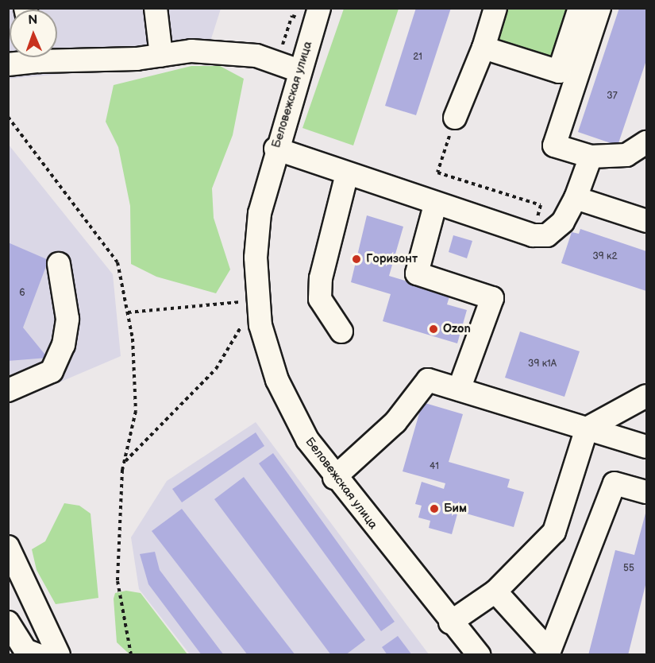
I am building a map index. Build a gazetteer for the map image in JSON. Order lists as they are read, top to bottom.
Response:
{
  "streets": {
    "street": ["Беловежская улица"]
  },
  "places": ["Горизонт", "Ozon", "Бим"],
  "house_numbers": [
    "21",
    "37",
    "39 к2",
    "6",
    "39 к1А",
    "41",
    "55"
  ],
  "north": "top"
}
